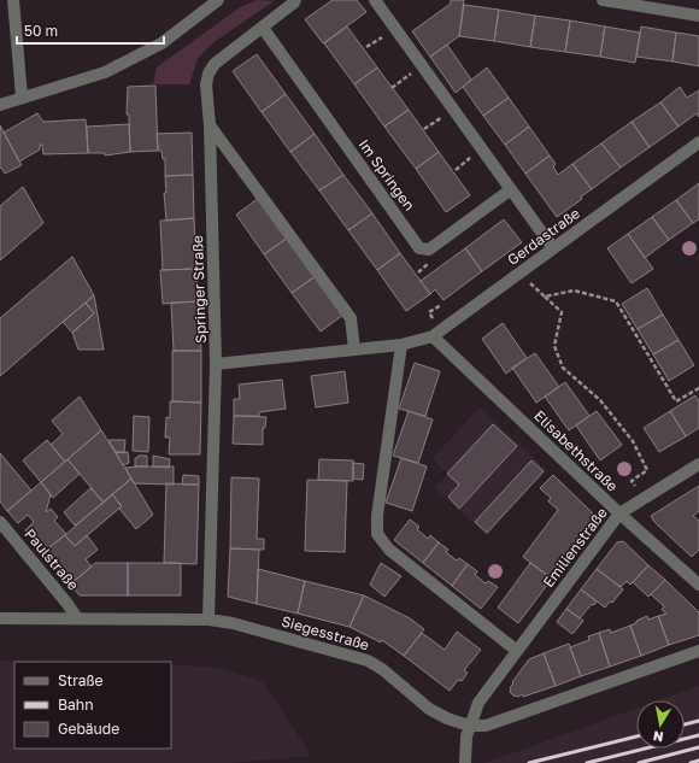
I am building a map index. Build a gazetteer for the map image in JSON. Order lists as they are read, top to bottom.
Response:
{
  "streets": {
    "street": [
      "Im Springen",
      "Gerdastraße",
      "Springer Straße",
      "Elisabethstraße",
      "Emilienstraße",
      "Paulstraße",
      "Siegesstraße"
    ]
  },
  "crossings": [
    ["Im Springen", "Springer Straße"],
    ["Gerdastraße", "Springer Straße"],
    ["Gerdastraße", "Elisabethstraße"],
    ["Springer Straße", "Siegesstraße"],
    ["Elisabethstraße", "Emilienstraße"],
    ["Emilienstraße", "Siegesstraße"],
    ["Paulstraße", "Siegesstraße"]
  ],
  "legend": ["Straße", "Bahn", "Gebäude"],
  "scale_bar": "50 m",
  "north": "bottom"
}
